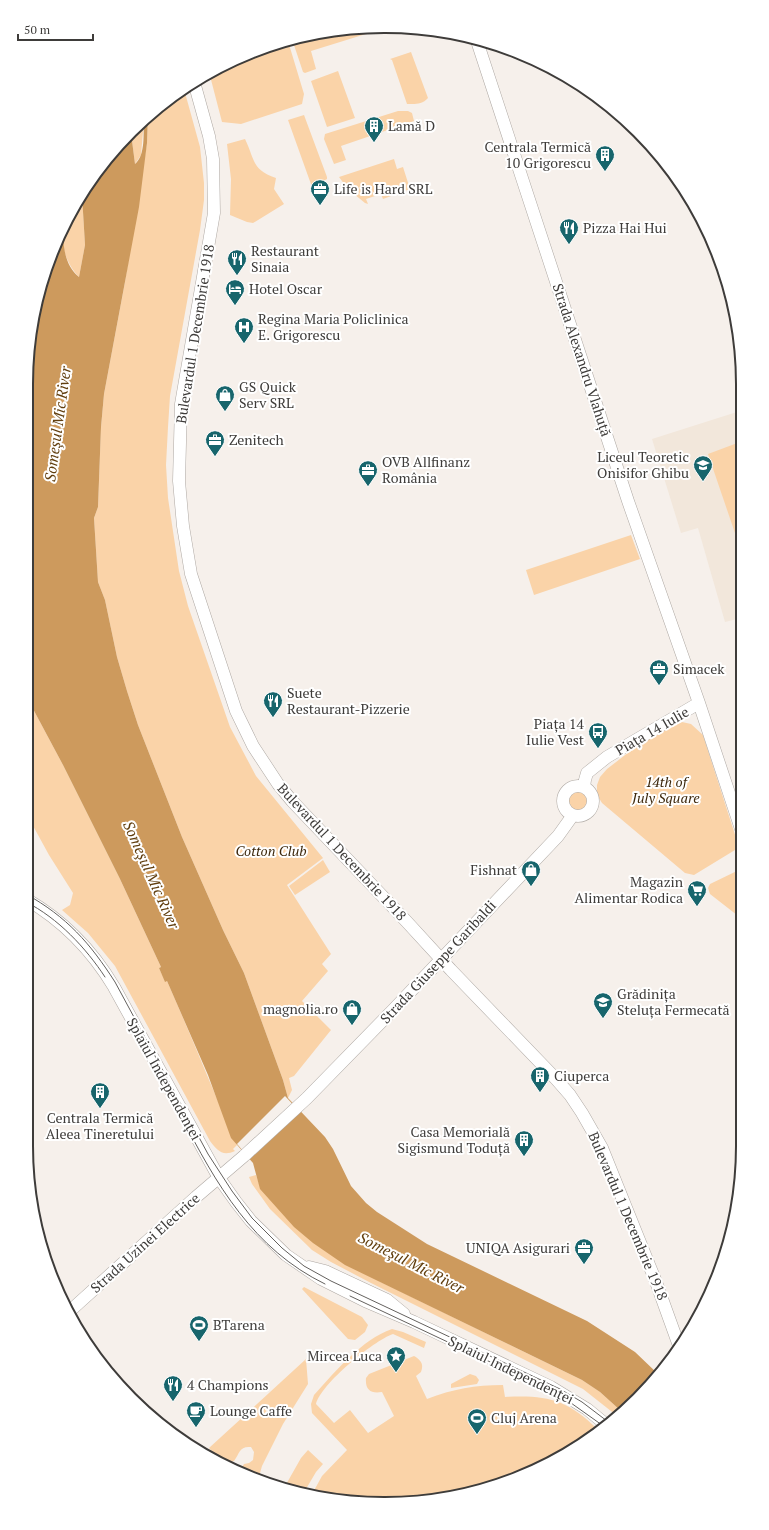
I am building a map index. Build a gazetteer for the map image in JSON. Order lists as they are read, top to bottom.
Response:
{
  "streets": {
    "main road": [
      "Bulevardul 1 Decembrie 1918",
      "Strada Alexandru Vlahuță",
      "Piața 14 Iulie",
      "Strada Giuseppe Garibaldi",
      "Splaiul Independenței",
      "Strada Uzinei Electrice"
    ]
  },
  "crossings": [
    ["Bulevardul 1 Decembrie 1918", "Strada Giuseppe Garibaldi"],
    ["Strada Alexandru Vlahuță", "Piața 14 Iulie"],
    ["Piața 14 Iulie", "Strada Giuseppe Garibaldi"],
    ["Strada Giuseppe Garibaldi", "Strada Uzinei Electrice"],
    ["Splaiul Independenței", "Strada Uzinei Electrice"]
  ],
  "water": ["Someşul Mic River"],
  "parks": ["14th of July Square", "Cotton Club"],
  "places": {
    "building": [
      "Lamă D",
      "Centrala Termică 10 Grigorescu",
      "Ciuperca",
      "Centrala Termică Aleea Tineretului",
      "Casa Memorială Sigismund Toduță"
    ],
    "office": [
      "Life is Hard SRL",
      "Zenitech",
      "OVB Allfinanz România",
      "Simacek",
      "UNIQA Asigurari"
    ],
    "restaurant": [
      "Pizza Hai Hui",
      "Restaurant Sinaia",
      "Suete Restaurant-Pizzerie",
      "4 Champions"
    ],
    "hotel": ["Hotel Oscar"],
    "hospital": ["Regina Maria Policlinica E. Grigorescu"],
    "shop": ["GS Quick Serv SRL", "Fishnat", "magnolia.ro"],
    "school or university": ["Liceul Teoretic Onisifor Ghibu", "Grădinița Steluța Fermecată"],
    "bus stop": ["Piața 14 Iulie Vest"],
    "supermarket": ["Magazin Alimentar Rodica"],
    "sports": ["BTarena", "Cluj Arena"],
    "place": ["Mircea Luca"],
    "cafe": ["Lounge Caffe"]
  },
  "scale_bar": "50 m"
}
